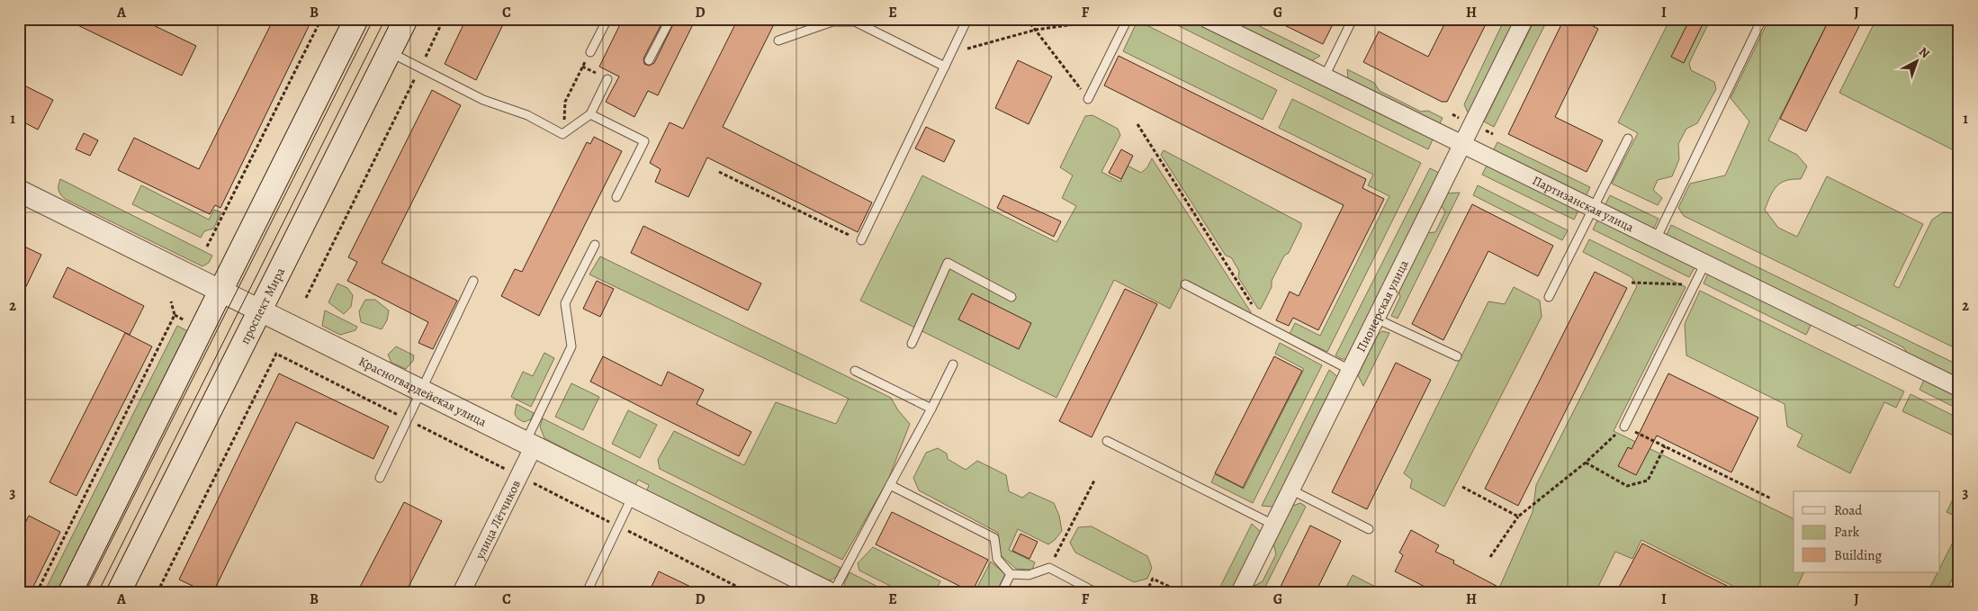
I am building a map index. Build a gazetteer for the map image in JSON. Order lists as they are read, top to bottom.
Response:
{
  "streets": {
    "main road": ["проспект Мира"],
    "street": [
      "Партизанская улица",
      "Пионерская улица",
      "Красногвардейская улица",
      "улица Лётчиков"
    ]
  },
  "crossings": [
    ["Партизанская улица", "Пионерская улица"],
    ["проспект Мира", "Красногвардейская улица"],
    ["Красногвардейская улица", "улица Лётчиков"]
  ],
  "legend": ["Road", "Park", "Building"],
  "north": "top right",
  "grid": {
    "columns": [
      "A",
      "B",
      "C",
      "D",
      "E",
      "F",
      "G",
      "H",
      "I",
      "J"
    ],
    "rows": ["1", "2", "3"]
  }
}
